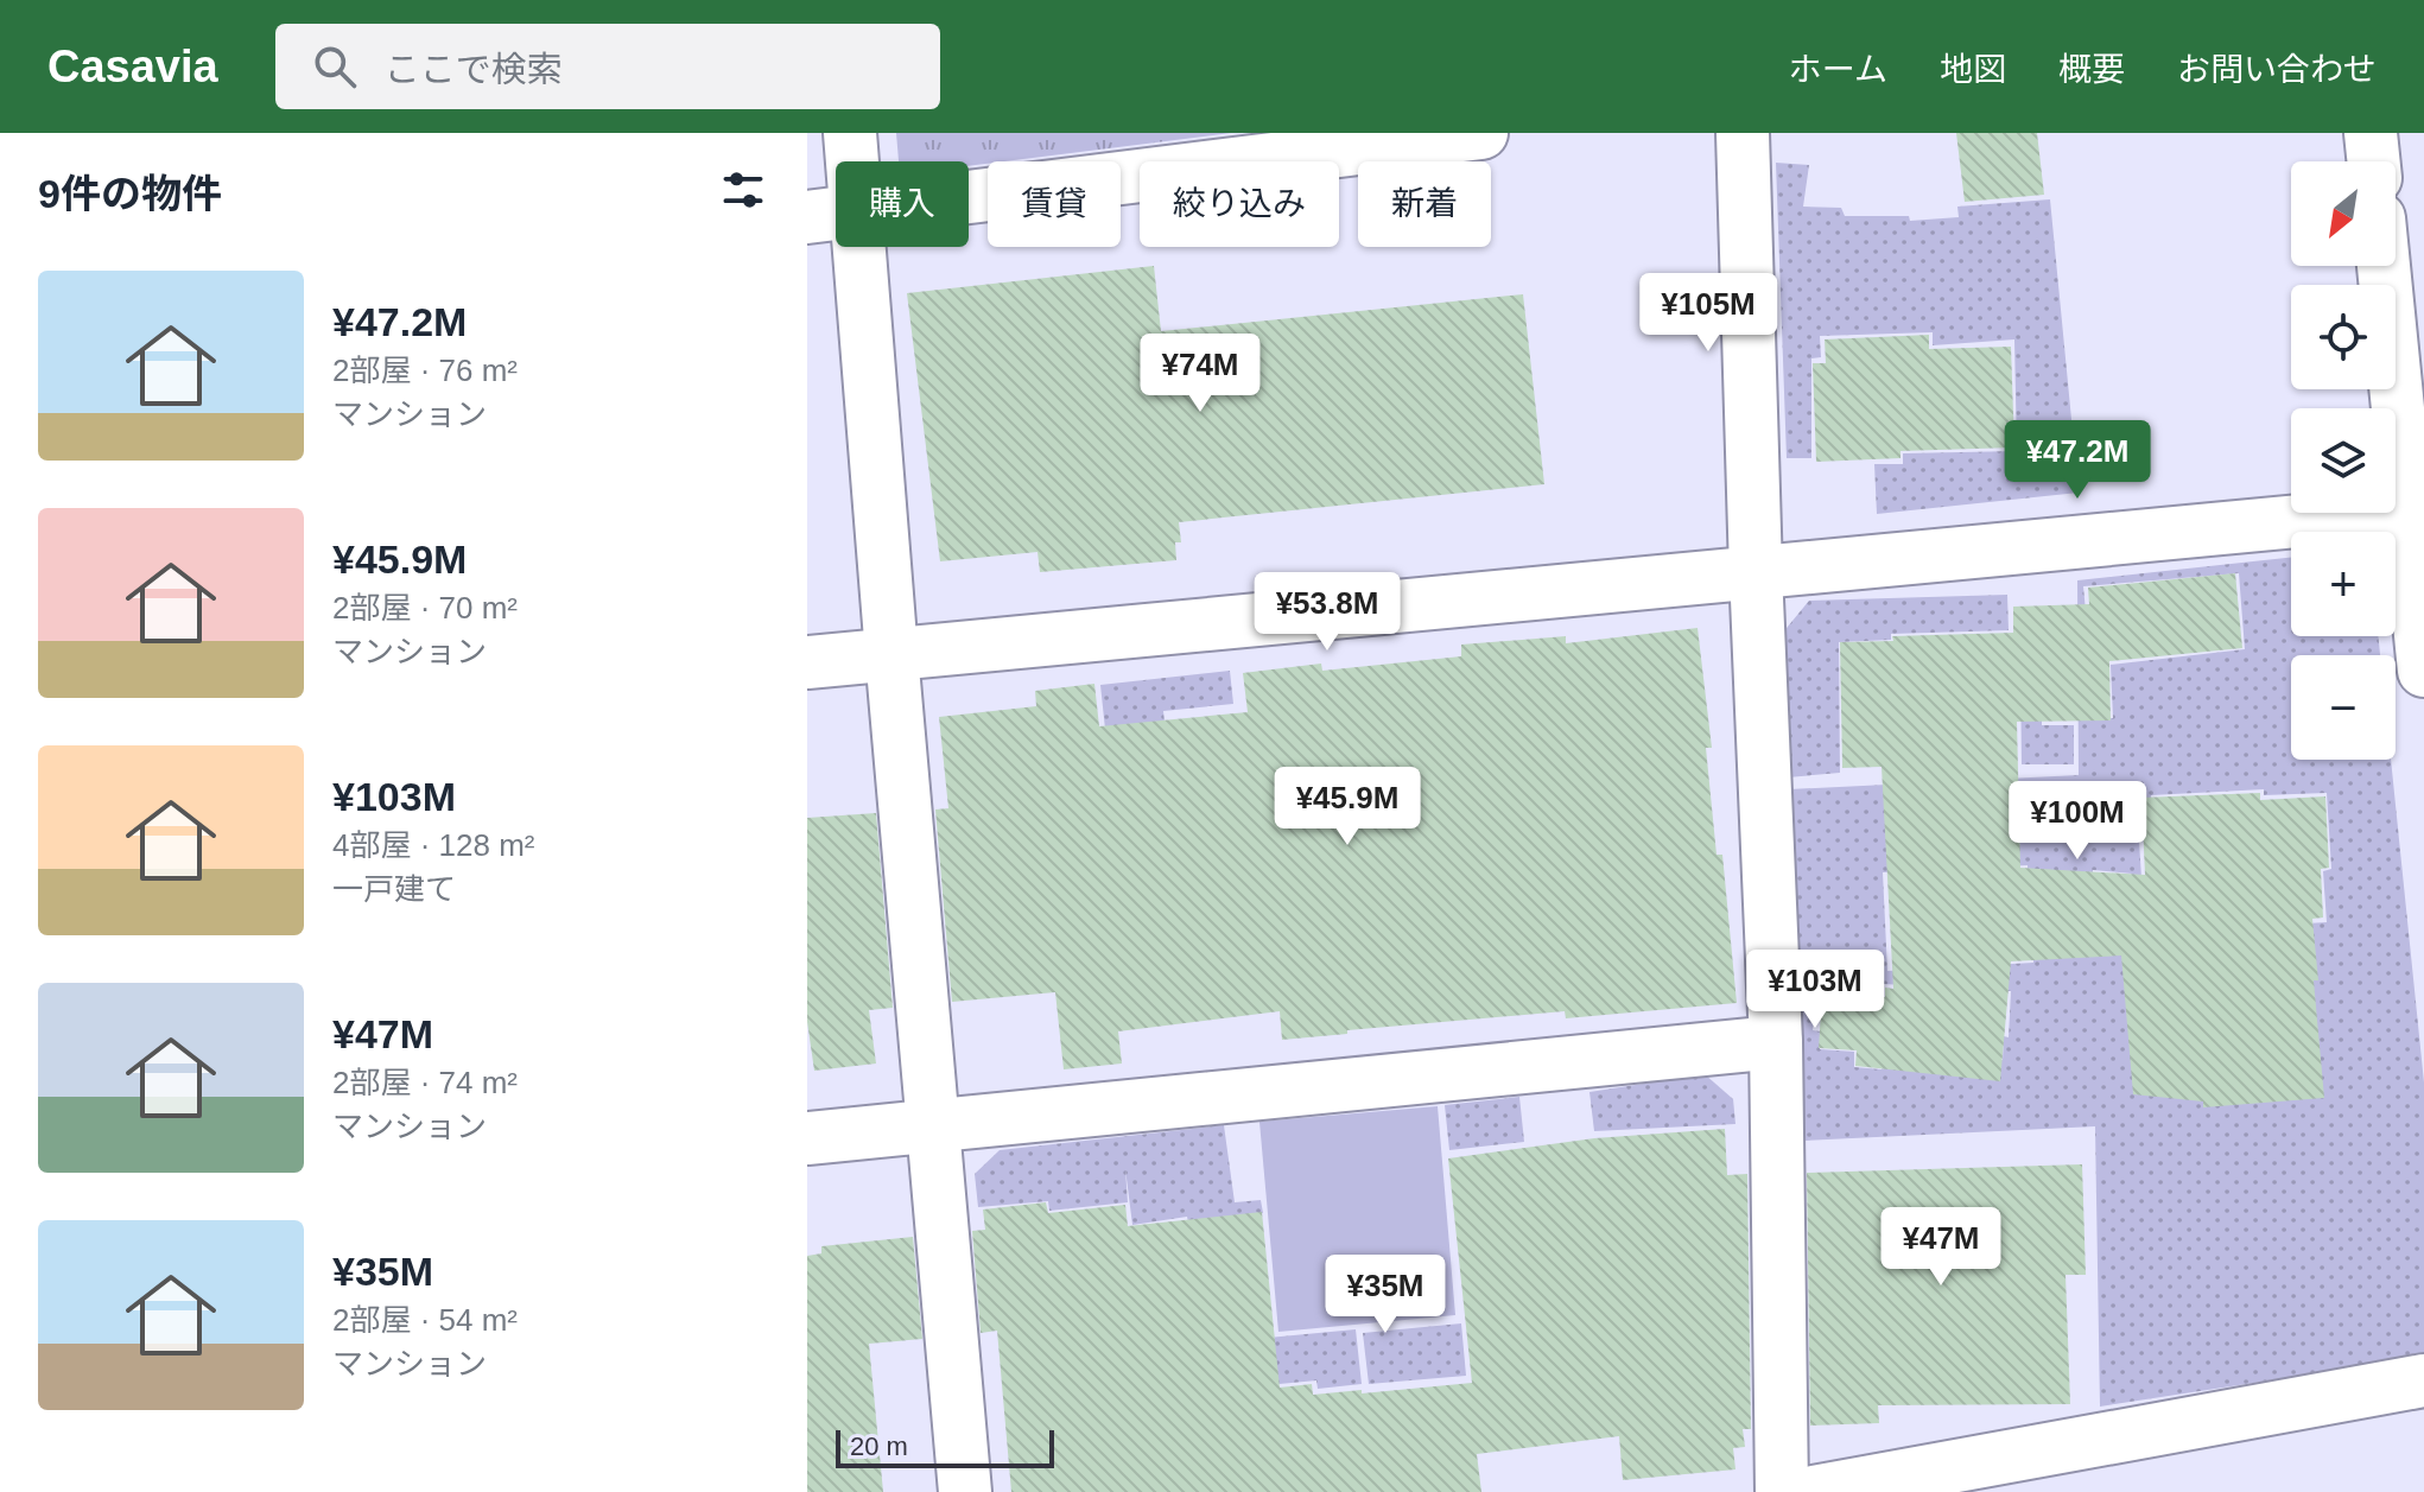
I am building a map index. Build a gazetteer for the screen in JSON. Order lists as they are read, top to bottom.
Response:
{
  "scale_bar": "20 m",
  "north": "bottom left",
  "page": {
    "header": "Casavia",
    "search": "ここで検索",
    "nav": [
      "ホーム",
      "地図",
      "概要",
      "お問い合わせ"
    ],
    "heading": "9件の物件",
    "map_buttons": ["+", "−"],
    "chip": [
      "購入",
      "賃貸",
      "絞り込み",
      "新着"
    ],
    "list": [
      {
        "name": "¥47.2M",
        "note": "2部屋 · 76 m² · マンション"
      },
      {
        "name": "¥45.9M",
        "note": "2部屋 · 70 m² · マンション"
      },
      {
        "name": "¥103M",
        "note": "4部屋 · 128 m² · 一戸建て"
      },
      {
        "name": "¥47M",
        "note": "2部屋 · 74 m² · マンション"
      },
      {
        "name": "¥35M",
        "note": "2部屋 · 54 m² · マンション"
      }
    ],
    "price": [
      "¥105M",
      "¥74M",
      "¥47.2M",
      "¥53.8M",
      "¥45.9M",
      "¥100M",
      "¥103M",
      "¥47M",
      "¥35M"
    ],
    "scale": "20 m"
  }
}
